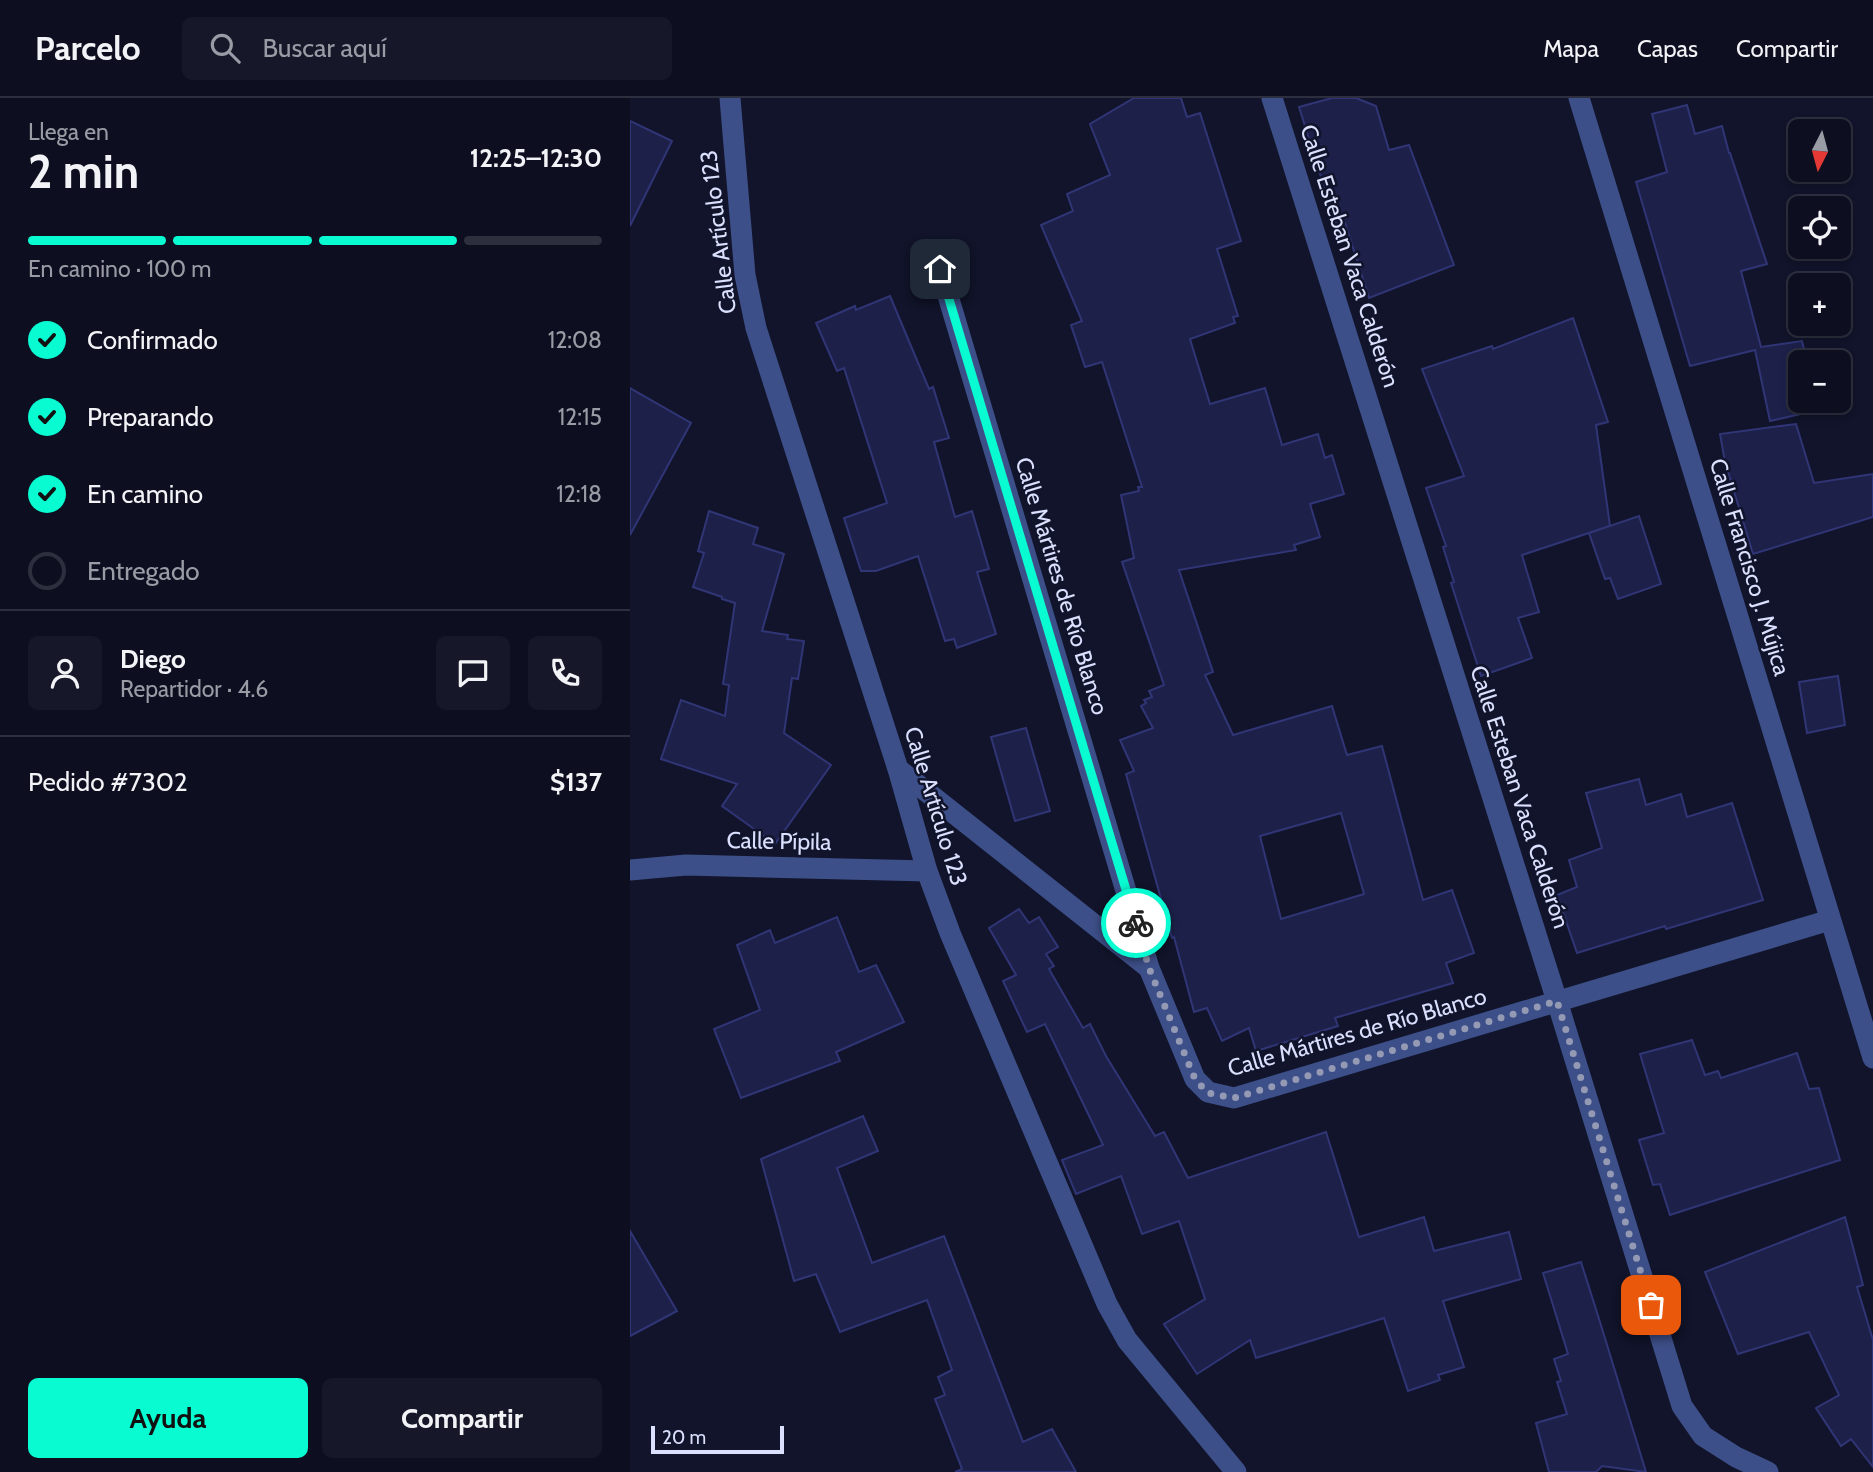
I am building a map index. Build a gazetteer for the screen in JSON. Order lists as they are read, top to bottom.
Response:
{
  "streets": {
    "street": [
      "Calle Artículo 123",
      "Calle Esteban Vaca Calderón",
      "Calle Francisco J. Mújica",
      "Calle Mártires de Río Blanco",
      "Calle Pípila"
    ]
  },
  "crossings": [
    ["Calle Artículo 123", "Calle Pípila"],
    ["Calle Esteban Vaca Calderón", "Calle Mártires de Río Blanco"],
    ["Calle Francisco J. Mújica", "Calle Mártires de Río Blanco"]
  ],
  "scale_bar": "20 m",
  "north": "bottom",
  "page": {
    "header": "Parcelo",
    "search": "Buscar aquí",
    "nav": ["Mapa", "Capas", "Compartir"],
    "heading": ["2 min", "Llega en", "12:25–12:30"],
    "panel": [
      "Diego",
      "Repartidor · 4.6",
      "Pedido #7302",
      "$137"
    ],
    "map_buttons": ["+", "−"],
    "bar": "En camino · 100 m",
    "list": [
      ["Confirmado", "12:08"],
      ["Preparando", "12:15"],
      ["En camino", "12:18"],
      "Entregado"
    ],
    "buttons": ["Ayuda", "Compartir"],
    "scale": "20 m"
  }
}
